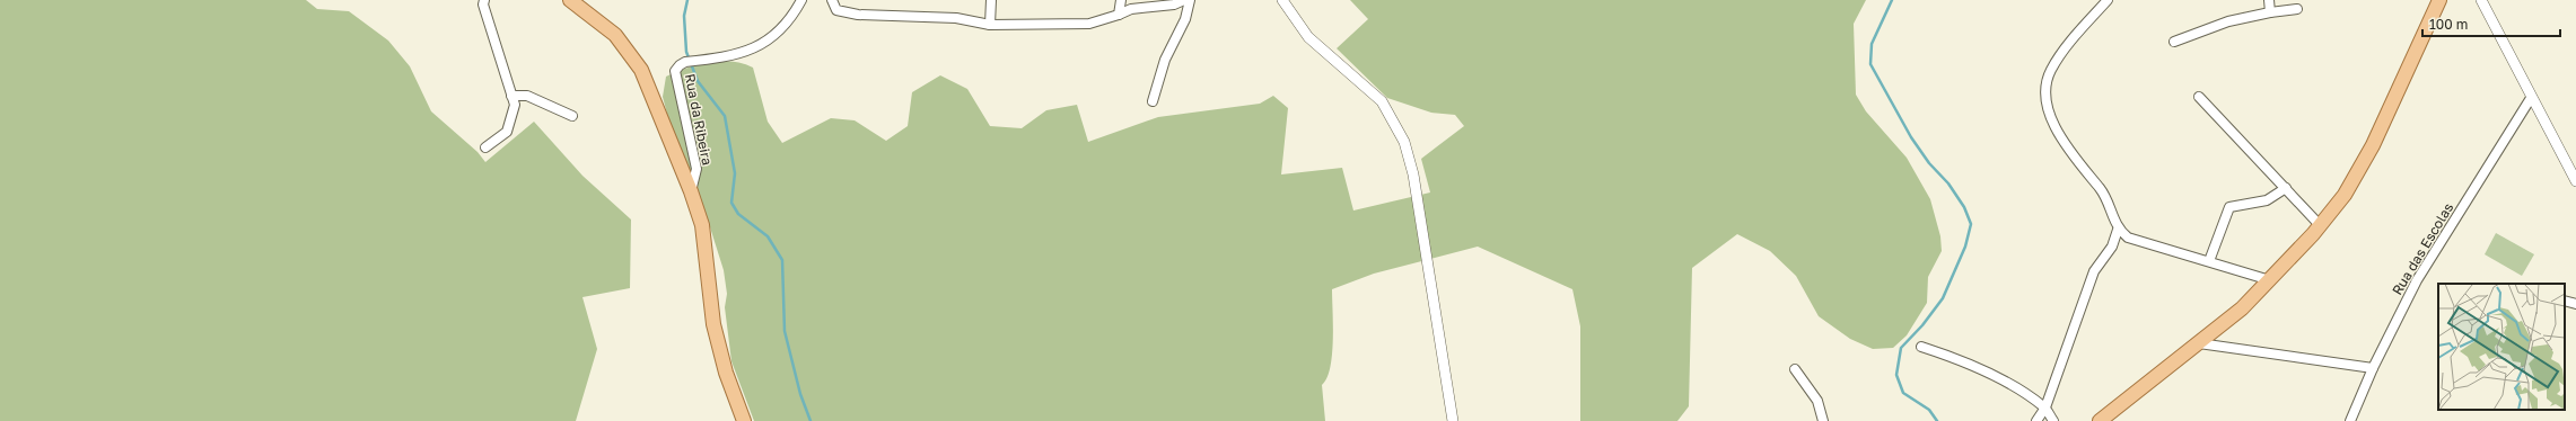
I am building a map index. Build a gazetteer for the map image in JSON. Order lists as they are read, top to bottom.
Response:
{
  "streets": {
    "street": ["Rua da Ribeira", "Rua das Escolas"]
  },
  "scale_bar": "100 m"
}
